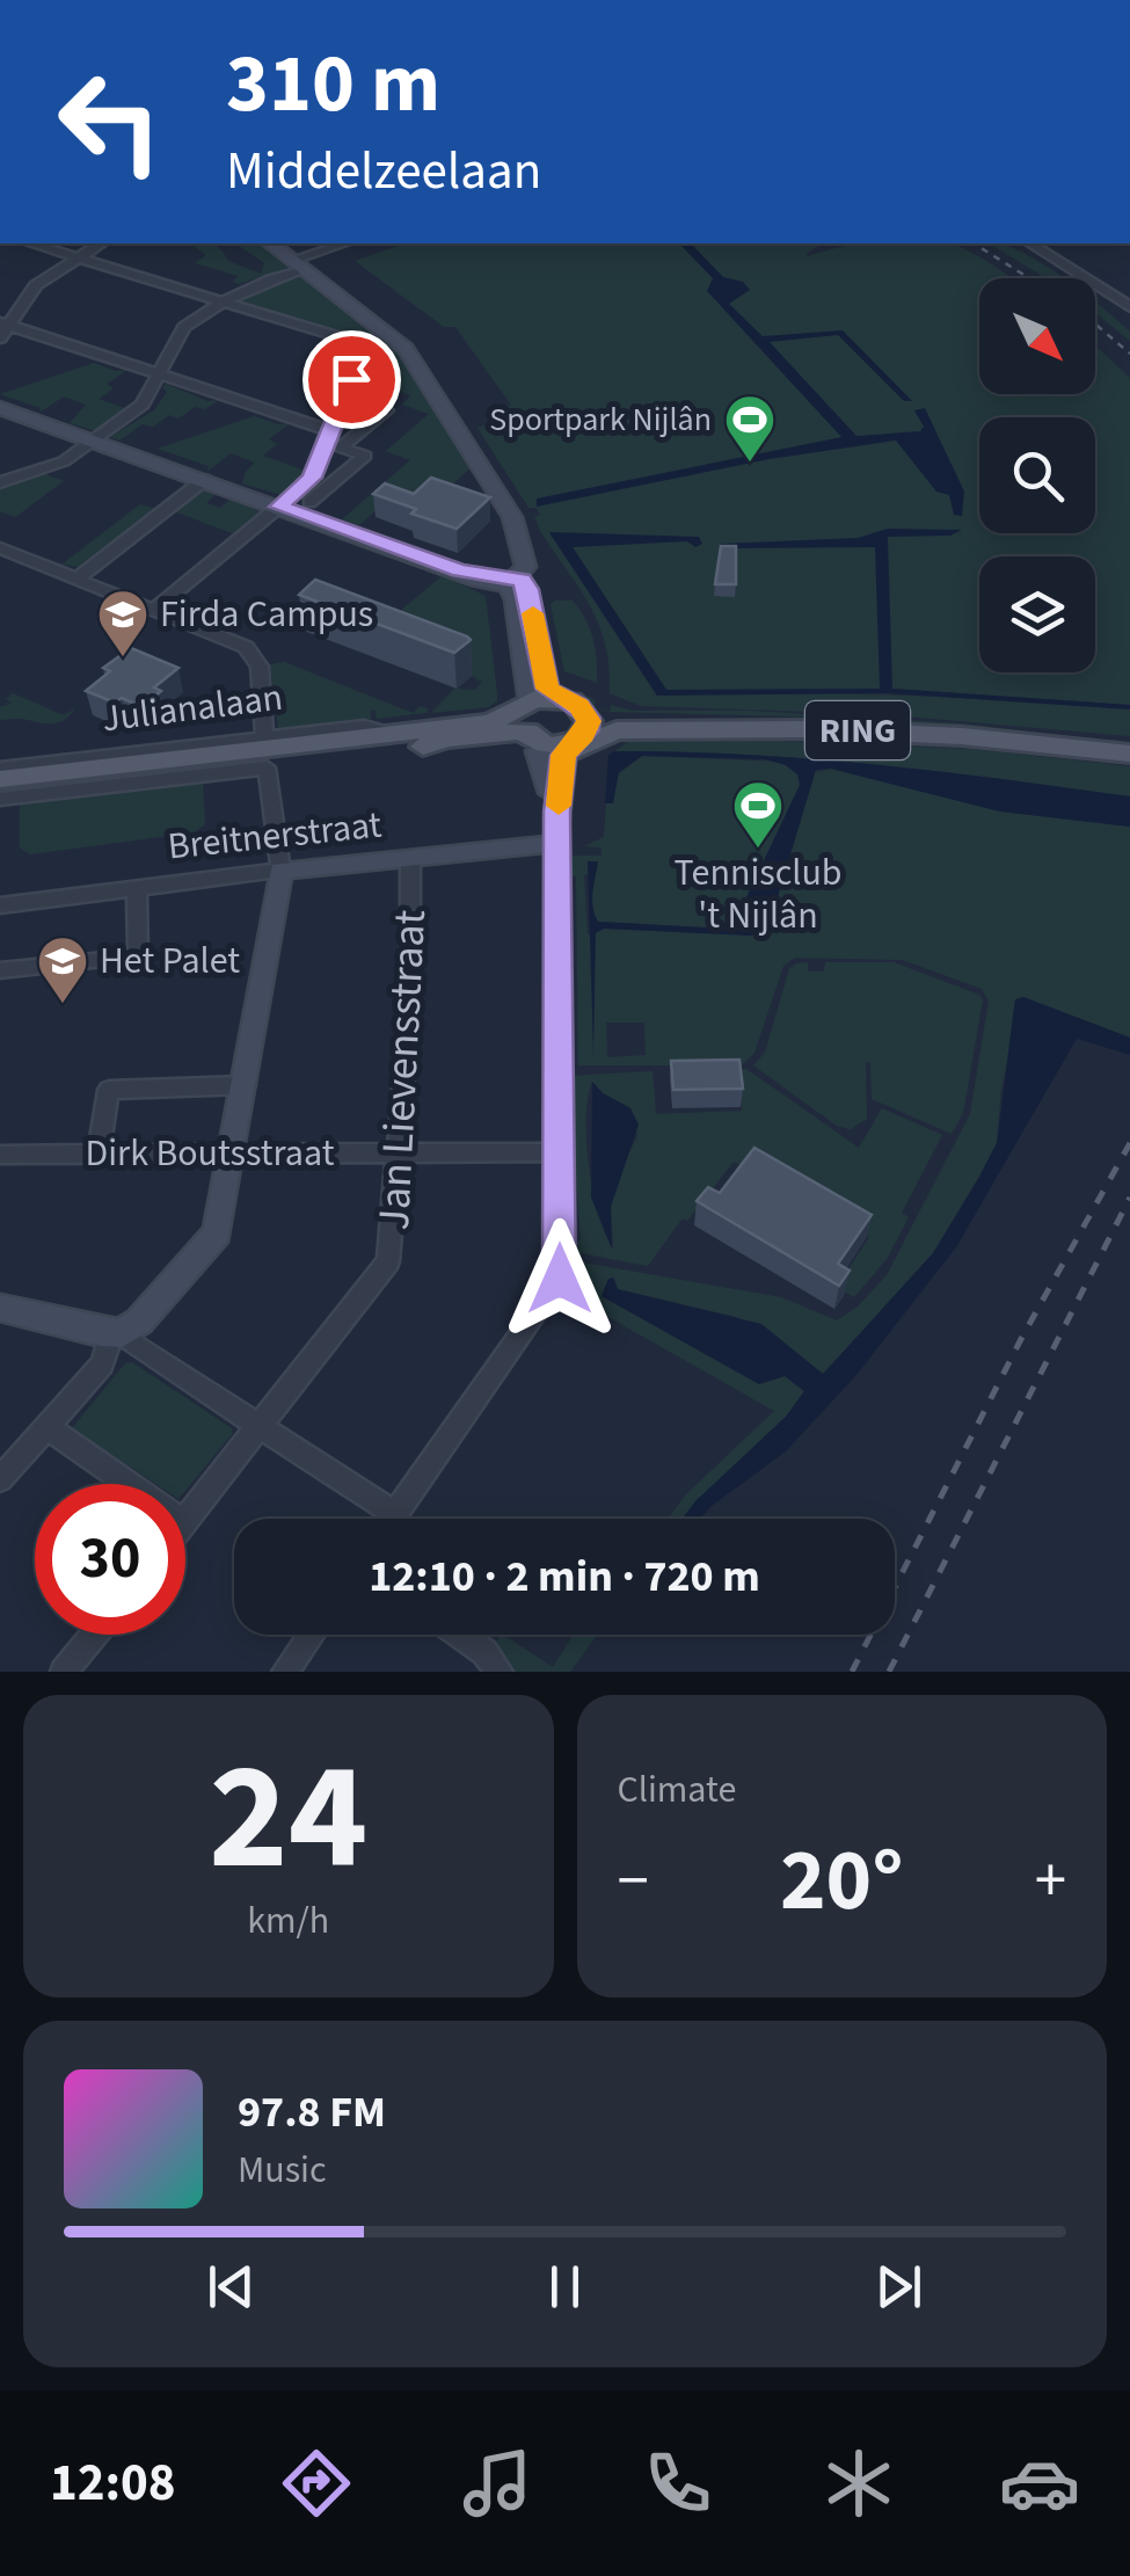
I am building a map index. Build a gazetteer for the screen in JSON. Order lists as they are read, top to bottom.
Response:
{
  "streets": {
    "main road": ["Julianalaan", "RING"],
    "street": ["Breitnerstraat", "Jan Lievensstraat", "Dirk Boutsstraat"]
  },
  "crossings": [
    ["Julianalaan", "RING"],
    ["Julianalaan", "Breitnerstraat"],
    ["Breitnerstraat", "Jan Lievensstraat"],
    ["Jan Lievensstraat", "Dirk Boutsstraat"]
  ],
  "places": {
    "sports": ["Sportpark Nijlân", "Tennisclub 't Nijlân"],
    "school or university": ["Firda Campus", "Het Palet"]
  },
  "north": "bottom right",
  "page": {
    "turn": ["310 m", "Middelzeelaan"],
    "limit": "30",
    "trip": "12:10 · 2 min · 720 m",
    "tile": [
      ["24", "km/h"],
      "Climate"
    ],
    "heat": ["−", "20°", "+"],
    "song": ["97.8 FM", "Music"],
    "tabs": "12:08"
  }
}
